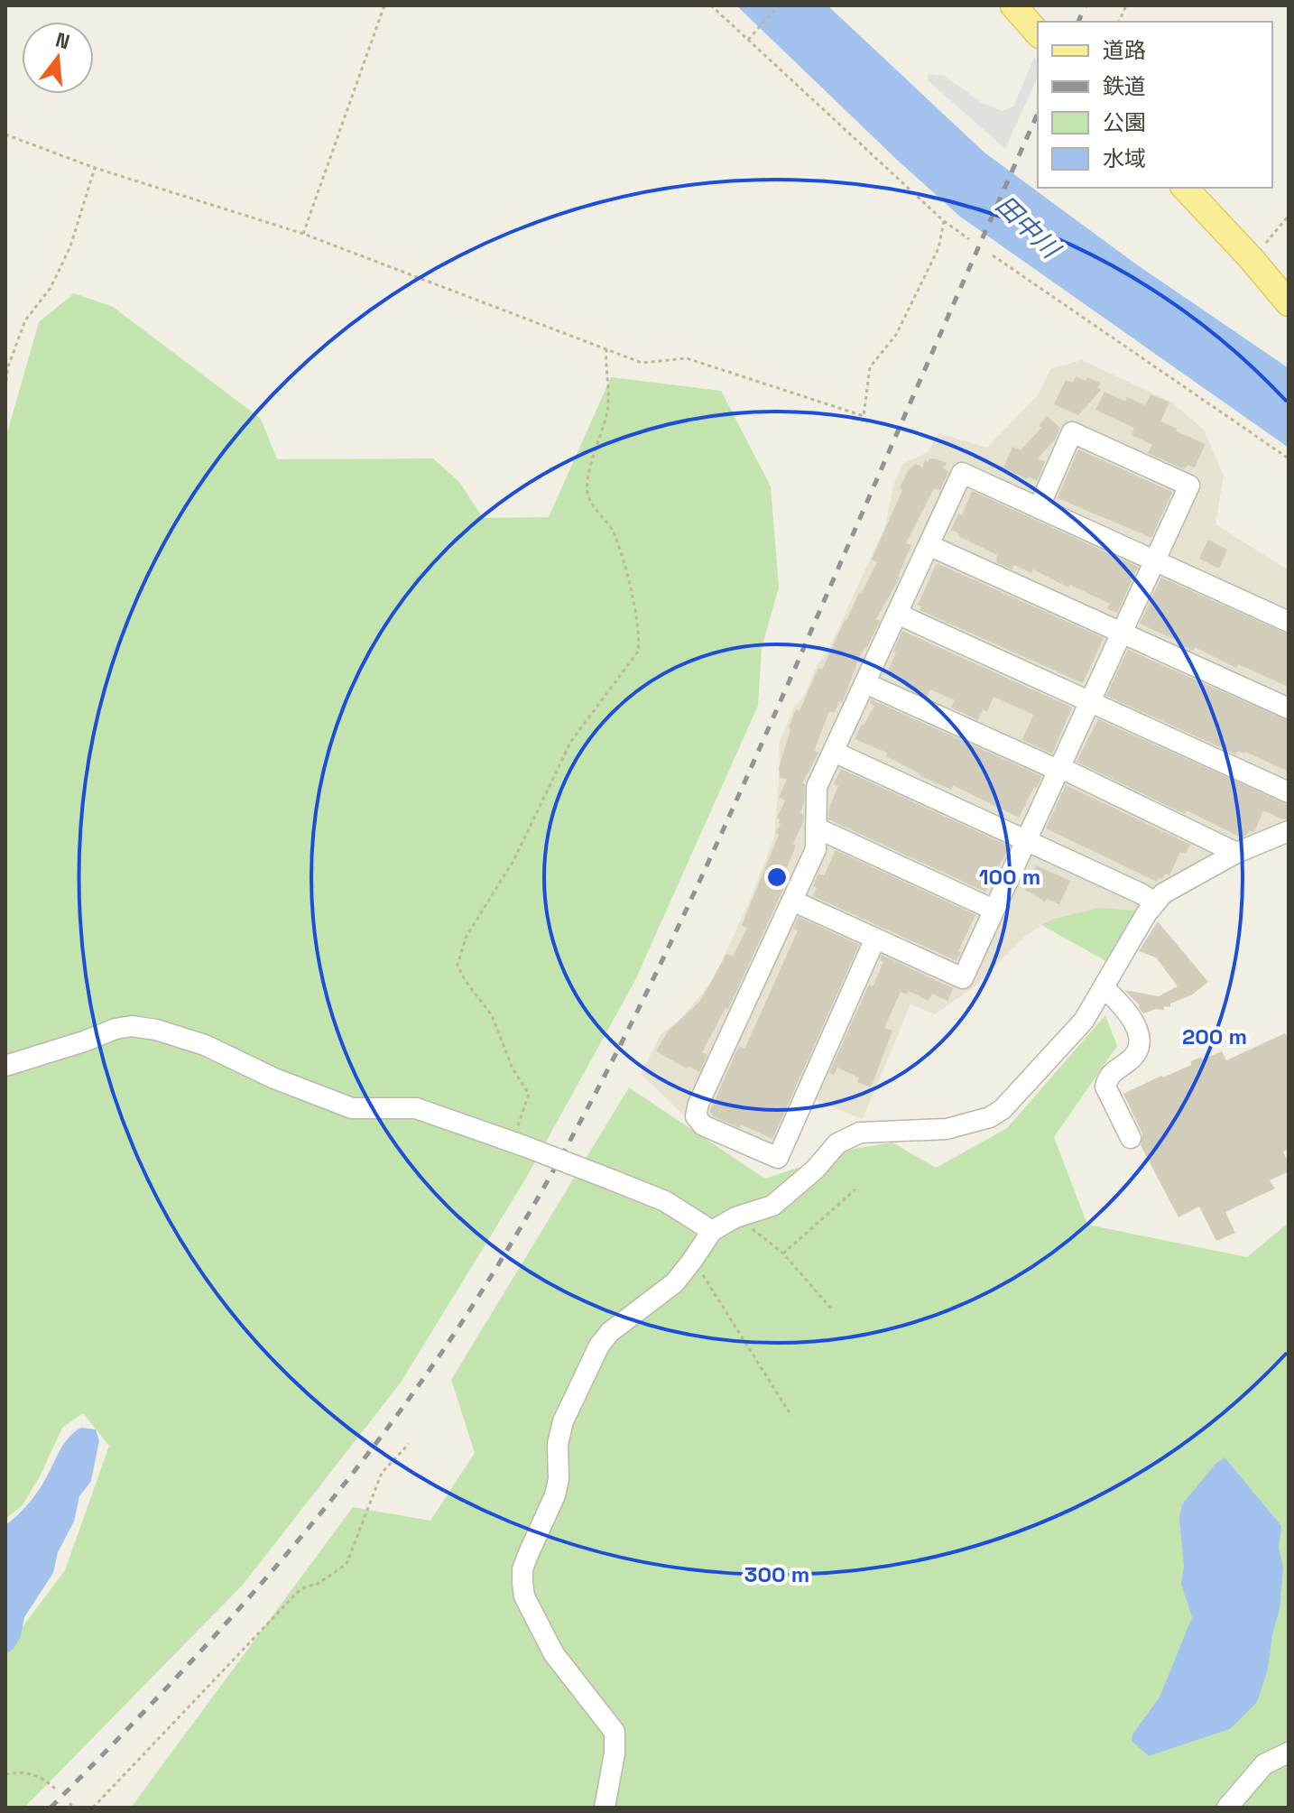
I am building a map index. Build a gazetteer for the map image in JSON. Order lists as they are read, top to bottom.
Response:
{
  "water": ["田中川"],
  "legend": [
    "道路",
    "鉄道",
    "公園",
    "水域"
  ],
  "north": "top",
  "rings": ["100 m", "200 m", "300 m"]
}
